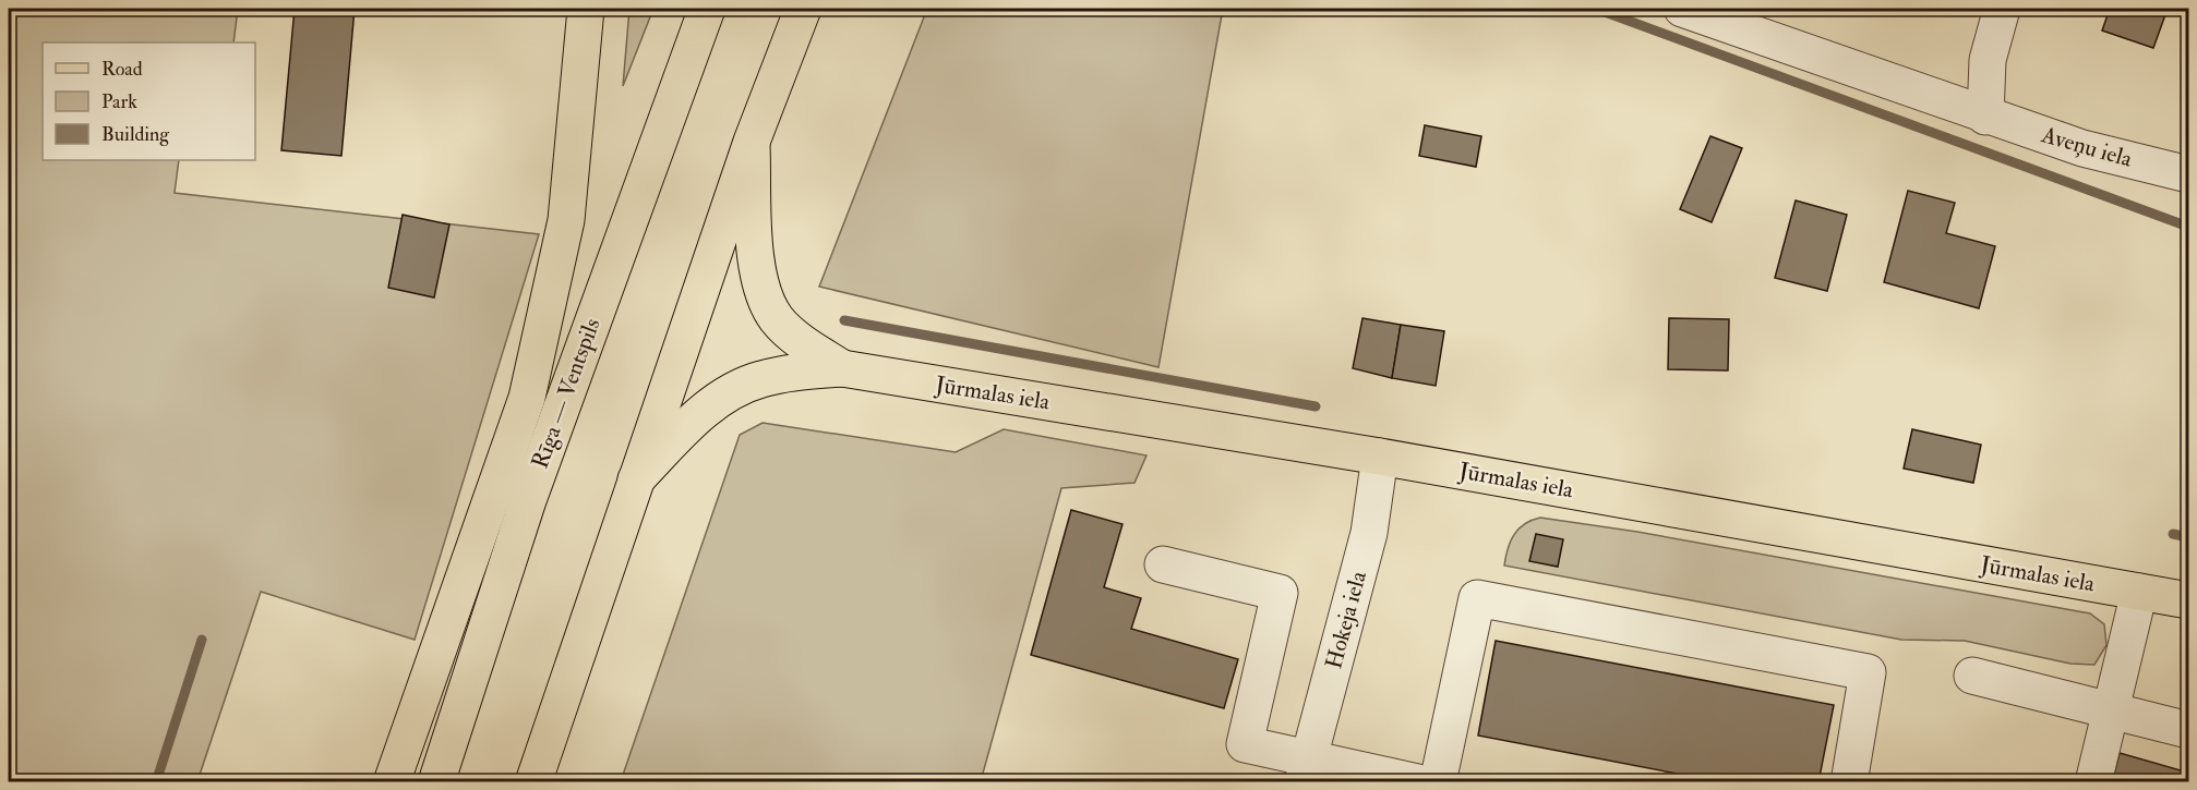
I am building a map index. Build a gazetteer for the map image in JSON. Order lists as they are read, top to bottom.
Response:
{
  "streets": {
    "main road": ["Rīga — Ventspils", "Jūrmalas iela"],
    "street": ["Aveņu iela", "Hokeja iela"]
  },
  "crossings": [
    ["Jūrmalas iela", "Hokeja iela"]
  ],
  "legend": ["Road", "Park", "Building"]
}
